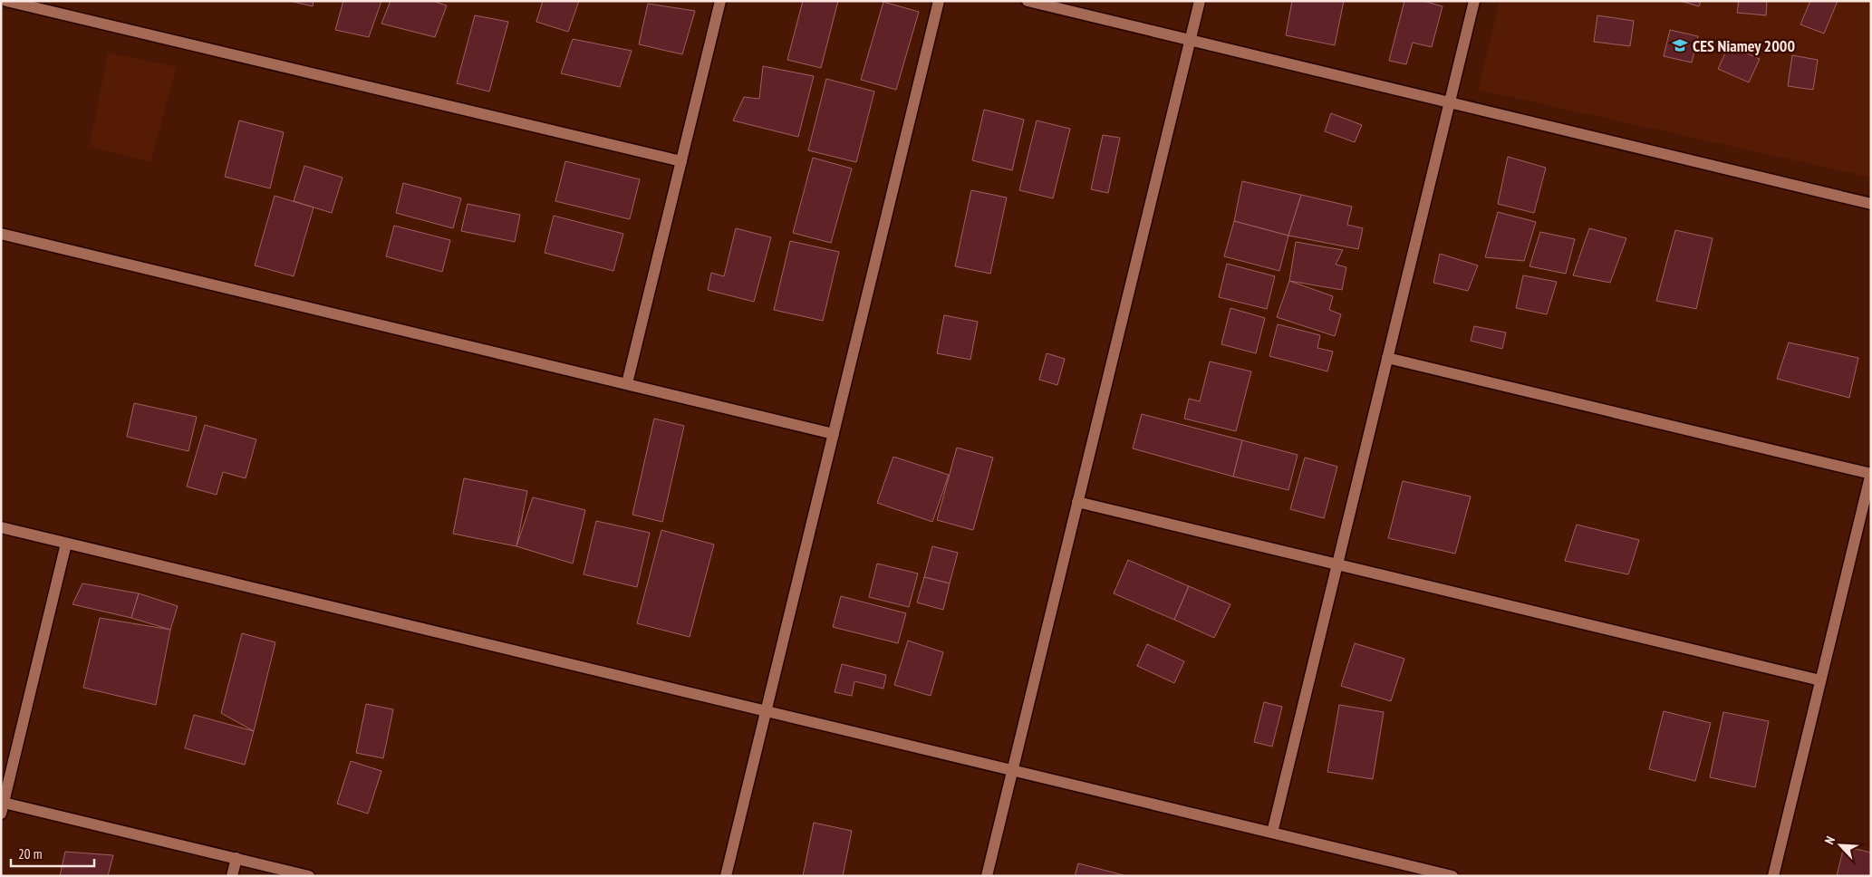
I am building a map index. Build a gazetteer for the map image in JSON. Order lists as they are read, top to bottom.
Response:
{
  "places": {
    "school or university": ["CES Niamey 2000"]
  },
  "scale_bar": "20 m",
  "north": "top left"
}
